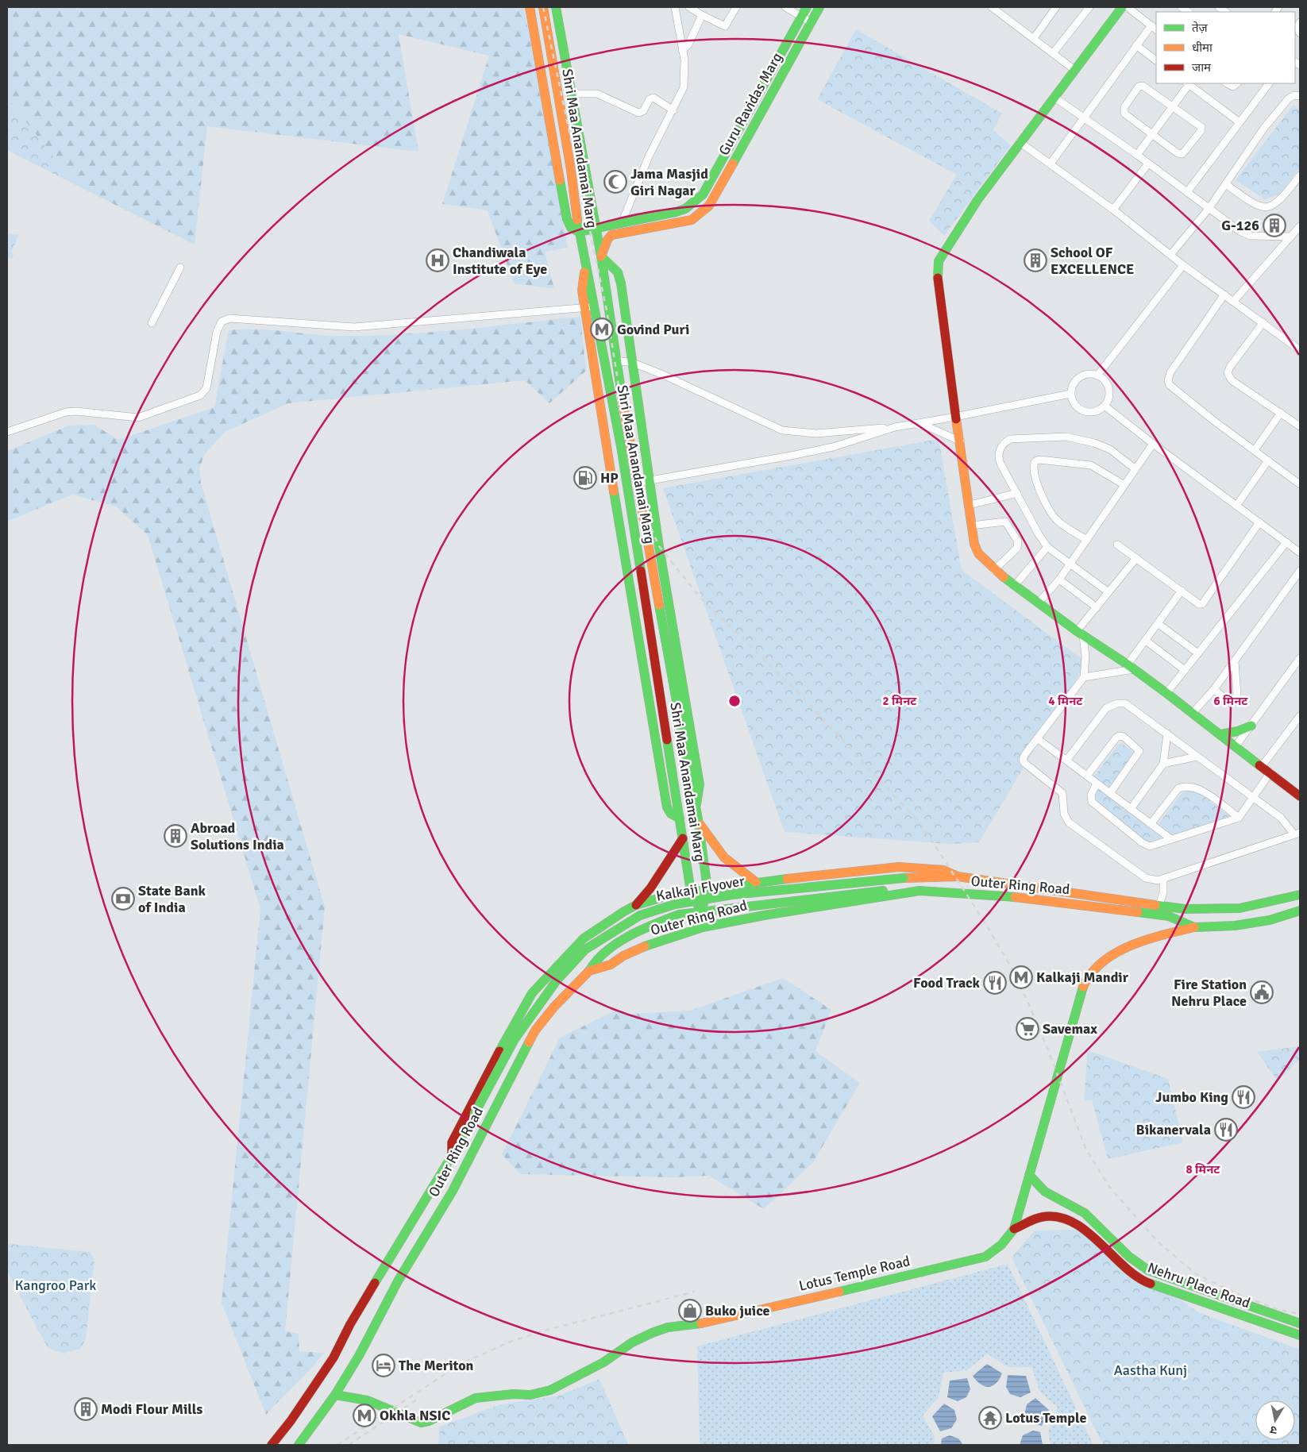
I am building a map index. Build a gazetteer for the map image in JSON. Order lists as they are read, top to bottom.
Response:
{
  "streets": {
    "main road": [
      "Guru Ravidas Marg",
      "Shri Maa Anandamai Marg",
      "Outer Ring Road",
      "Kalkaji Flyover",
      "Lotus Temple Road",
      "Nehru Place Road"
    ]
  },
  "crossings": [
    ["Guru Ravidas Marg", "Shri Maa Anandamai Marg"],
    ["Outer Ring Road", "Kalkaji Flyover"],
    ["Outer Ring Road", "Lotus Temple Road"],
    ["Lotus Temple Road", "Nehru Place Road"]
  ],
  "parks": ["Kangroo Park", "Aastha Kunj"],
  "places": {
    "mosque": ["Jama Masjid Giri Nagar"],
    "building": [
      "G-126",
      "School OF EXCELLENCE",
      "Abroad Solutions India",
      "Modi Flour Mills"
    ],
    "hospital": ["Chandiwala Institute of Eye"],
    "metro station": ["Govind Puri", "Kalkaji Mandir", "Okhla NSIC"],
    "fuel station": ["HP"],
    "bank": ["State Bank of India"],
    "restaurant": ["Food Track", "Jumbo King", "Bikanervala"],
    "public building": ["Fire Station Nehru Place"],
    "supermarket": ["Savemax"],
    "shop": ["Buko juice"],
    "hotel": ["The Meriton"],
    "temple": ["Lotus Temple"]
  },
  "legend": ["तेज़", "धीमा", "जाम"],
  "north": "bottom",
  "rings": [
    "2 मिनट",
    "4 मिनट",
    "6 मिनट",
    "8 मिनट"
  ]
}
